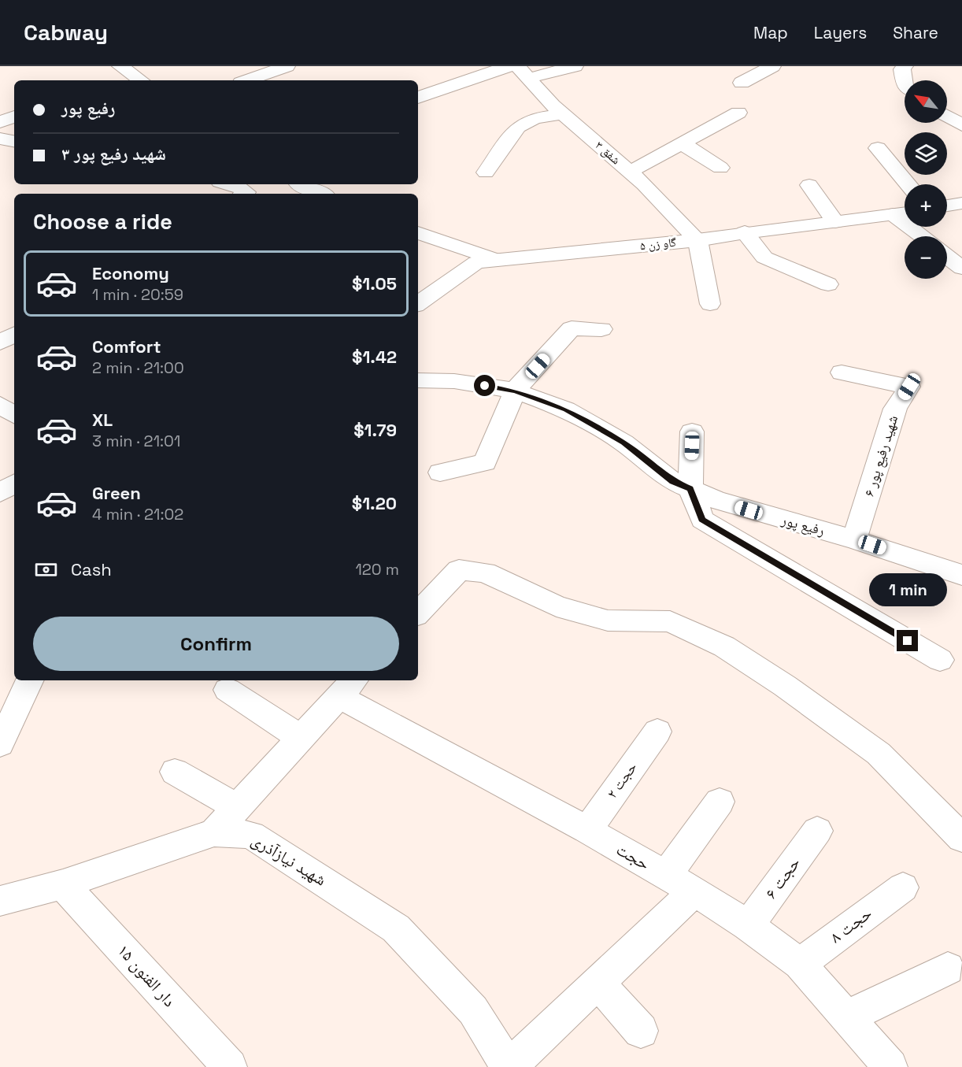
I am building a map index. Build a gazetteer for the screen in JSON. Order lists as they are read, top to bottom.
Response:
{
  "streets": {
    "street": [
      "شفق ۳",
      "گاو زن ۵",
      "شهید رفیع پور ۶",
      "رفیع پور",
      "حجت ۲",
      "حجت",
      "شهید نیازآذری",
      "حجت ۶",
      "حجت ۸",
      "دار الفنون ۱۵"
    ]
  },
  "crossings": [
    ["شفق ۳", "گاو زن ۵"],
    ["شهید رفیع پور ۶", "رفیع پور"],
    ["حجت ۲", "حجت"],
    ["حجت", "حجت ۶"],
    ["حجت", "حجت ۸"],
    ["شهید نیازآذری", "دار الفنون ۱۵"]
  ],
  "north": "top left",
  "page": {
    "header": "Cabway",
    "nav": ["Map", "Layers", "Share"],
    "map_buttons": ["+", "−"],
    "banner": ["رفیع پور", "شهید رفیع پور ۳"],
    "heading": "Choose a ride",
    "list": [
      {
        "name": "Economy",
        "note": "1 min · 20:59",
        "value": "$1.05"
      },
      {
        "name": "Comfort",
        "note": "2 min · 21:00",
        "value": "$1.42"
      },
      {
        "name": "XL",
        "note": "3 min · 21:01",
        "value": "$1.79"
      },
      {
        "name": "Green",
        "note": "4 min · 21:02",
        "value": "$1.20"
      }
    ],
    "pay": ["Cash", "120 m"],
    "bubble": "1 min",
    "buttons": "Confirm"
  }
}
